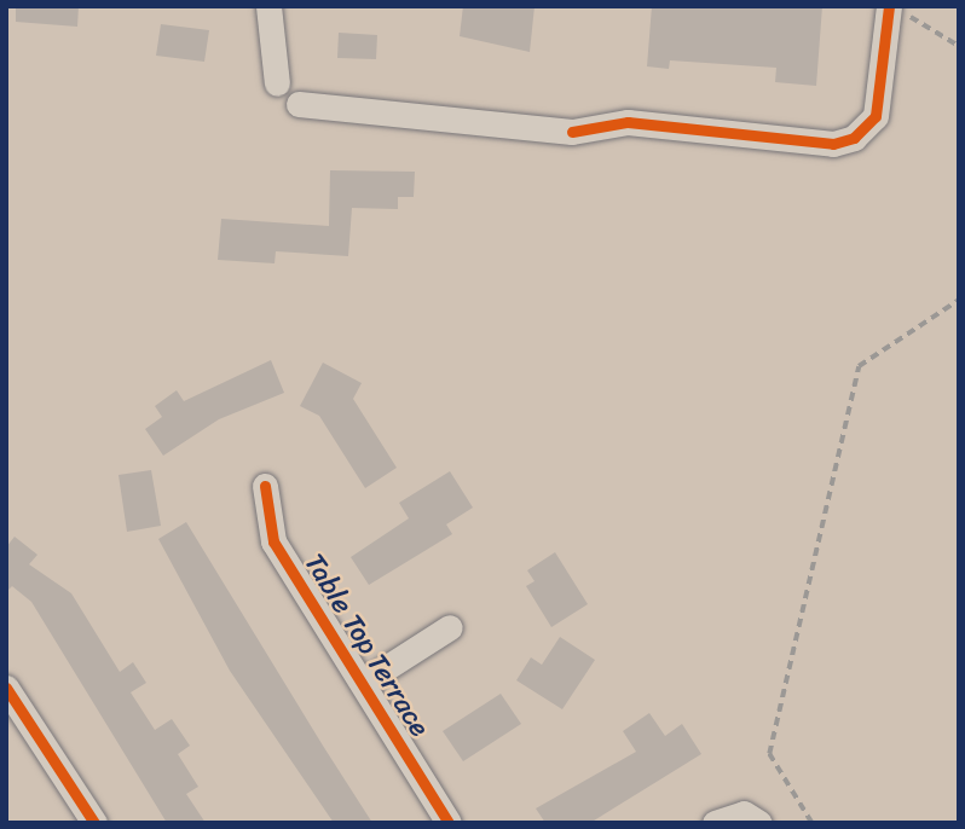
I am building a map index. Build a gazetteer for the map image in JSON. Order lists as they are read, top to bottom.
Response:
{
  "streets": {
    "street": ["Table Top Terrace"]
  }
}
